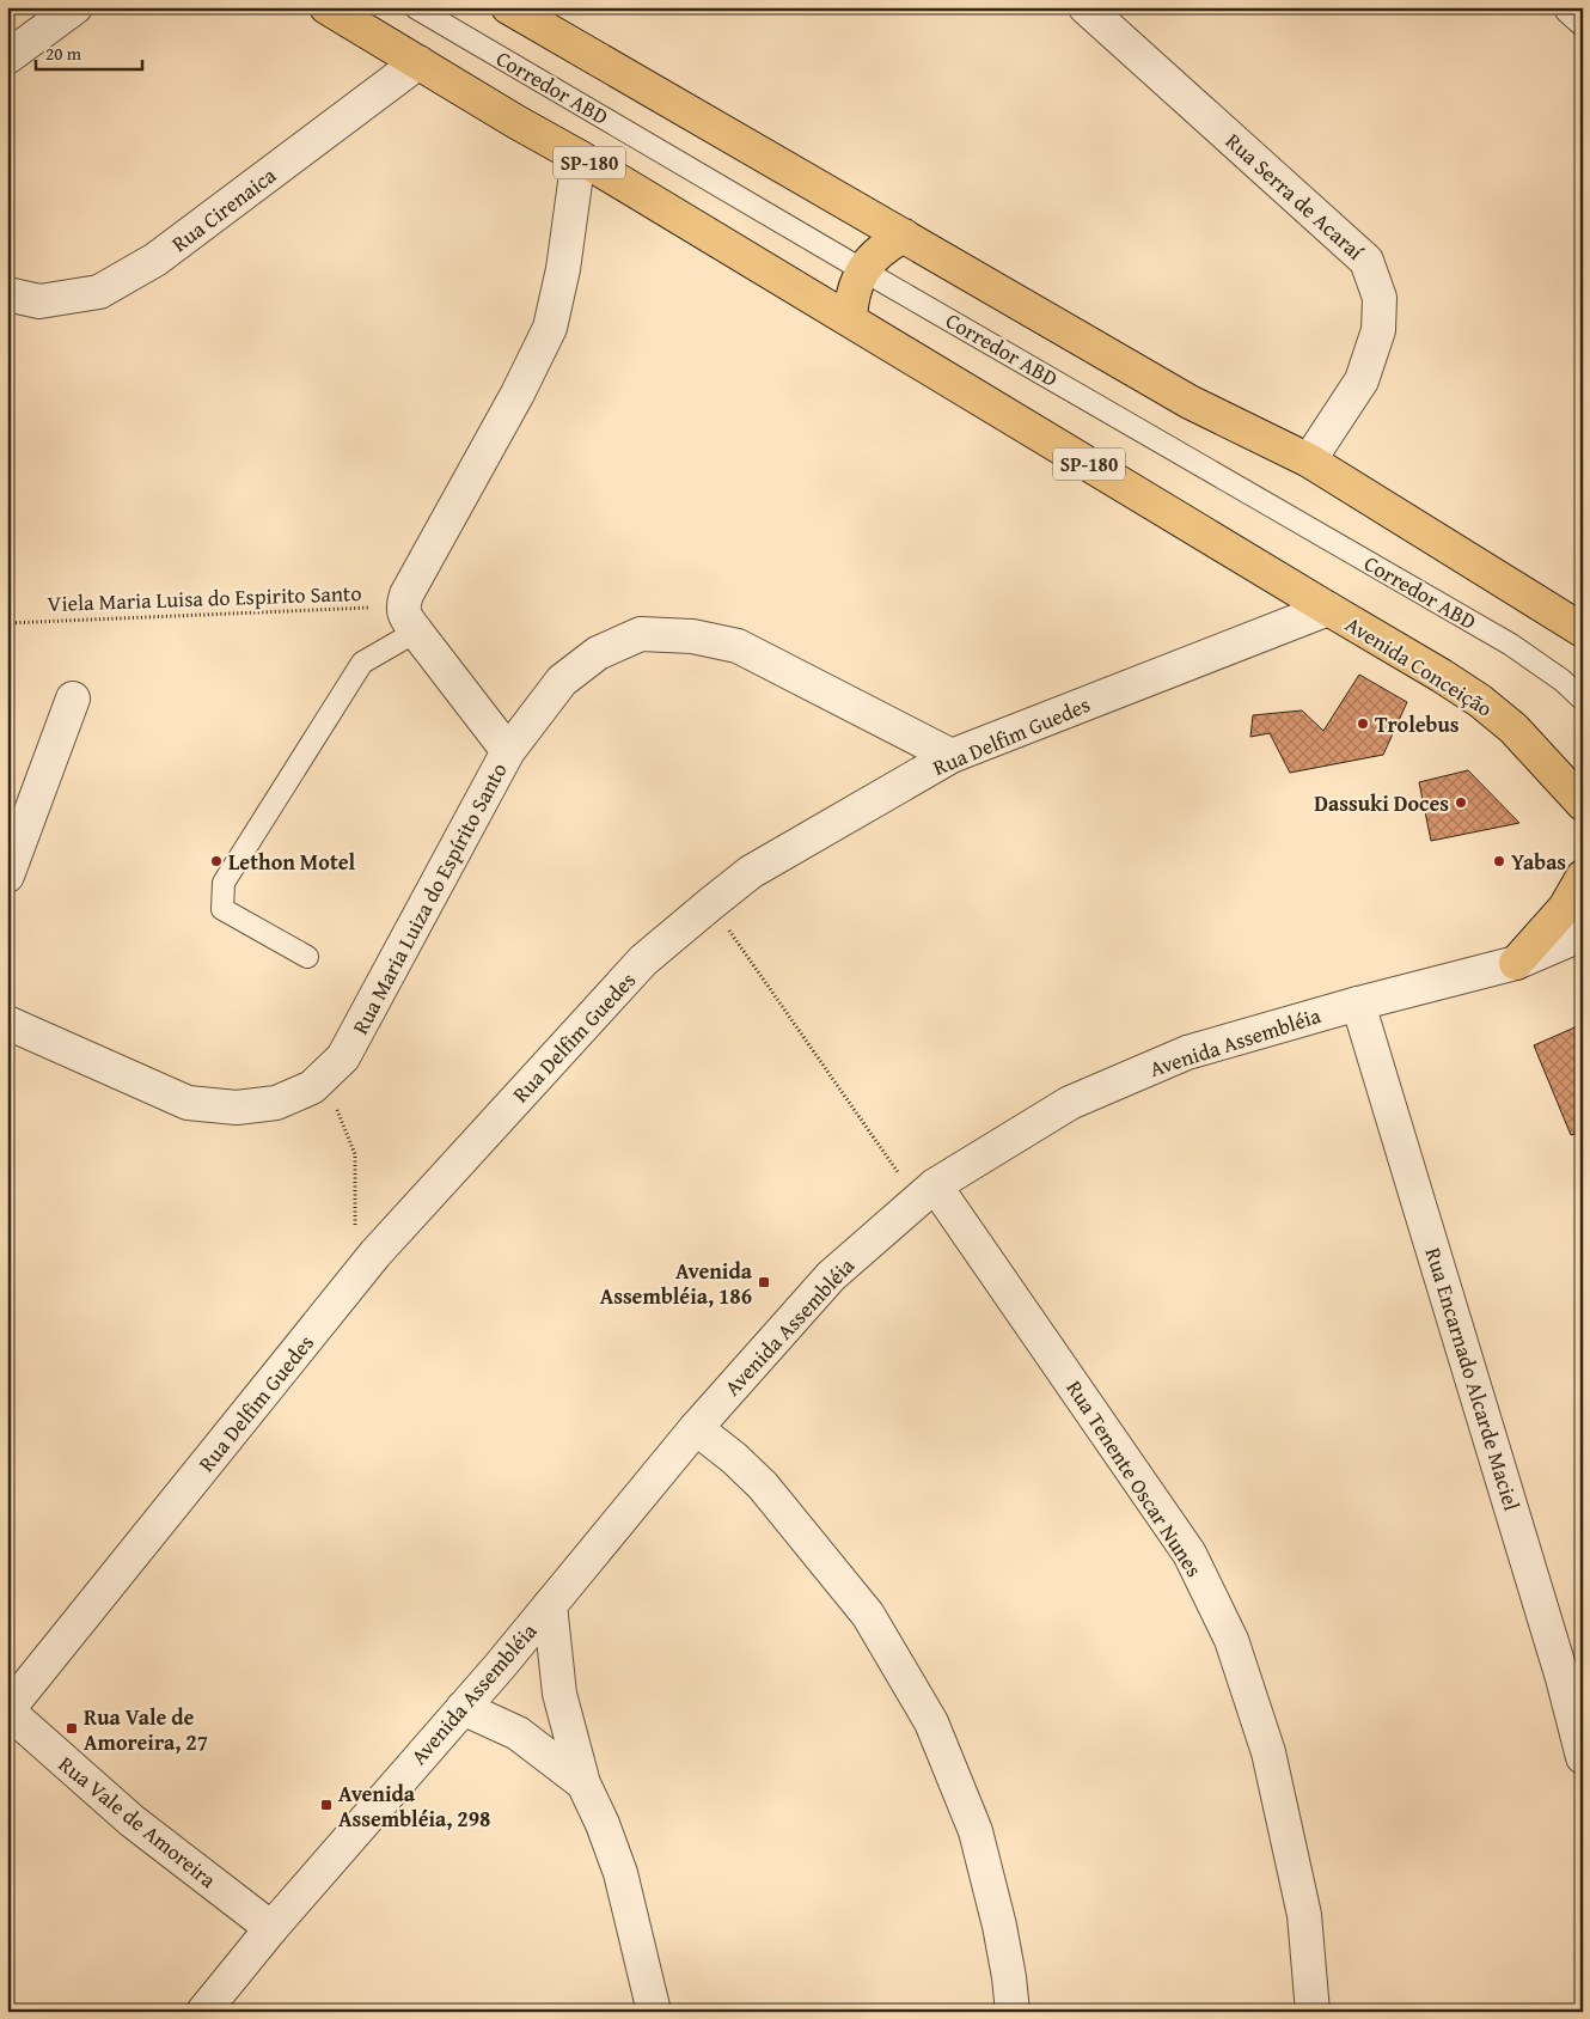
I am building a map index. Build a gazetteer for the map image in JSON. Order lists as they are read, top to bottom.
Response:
{
  "streets": {
    "main road": ["SP-180", "Avenida Conceição"],
    "street": [
      "Rua Serra de Acaraí",
      "Rua Cirenaica",
      "Rua Delfim Guedes",
      "Rua Maria Luiza do Espírito Santo",
      "Avenida Assembléia",
      "Rua Encarnado Alcarde Maciel",
      "Rua Tenente Oscar Nunes",
      "Rua Vale de Amoreira"
    ],
    "lane": ["Corredor ABD"],
    "path": ["Viela Maria Luisa do Espirito Santo"]
  },
  "crossings": [
    ["SP-180", "Rua Cirenaica"],
    ["SP-180", "Avenida Conceição"],
    ["SP-180", "Rua Delfim Guedes"],
    ["Viela Maria Luisa do Espirito Santo", "Rua Maria Luiza do Espírito Santo"],
    ["Avenida Conceição", "Rua Delfim Guedes"],
    ["Rua Delfim Guedes", "Rua Vale de Amoreira"],
    ["Avenida Assembléia", "Rua Encarnado Alcarde Maciel"],
    ["Avenida Assembléia", "Rua Tenente Oscar Nunes"],
    ["Avenida Assembléia", "Rua Vale de Amoreira"]
  ],
  "places": {
    "other": [
      "Trolebus",
      "Dassuki Doces",
      "Lethon Motel",
      "Yabas"
    ],
    "transit": ["Avenida Assembléia, 186", "Rua Vale de Amoreira, 27", "Avenida Assembléia, 298"]
  },
  "scale_bar": "20 m"
}
